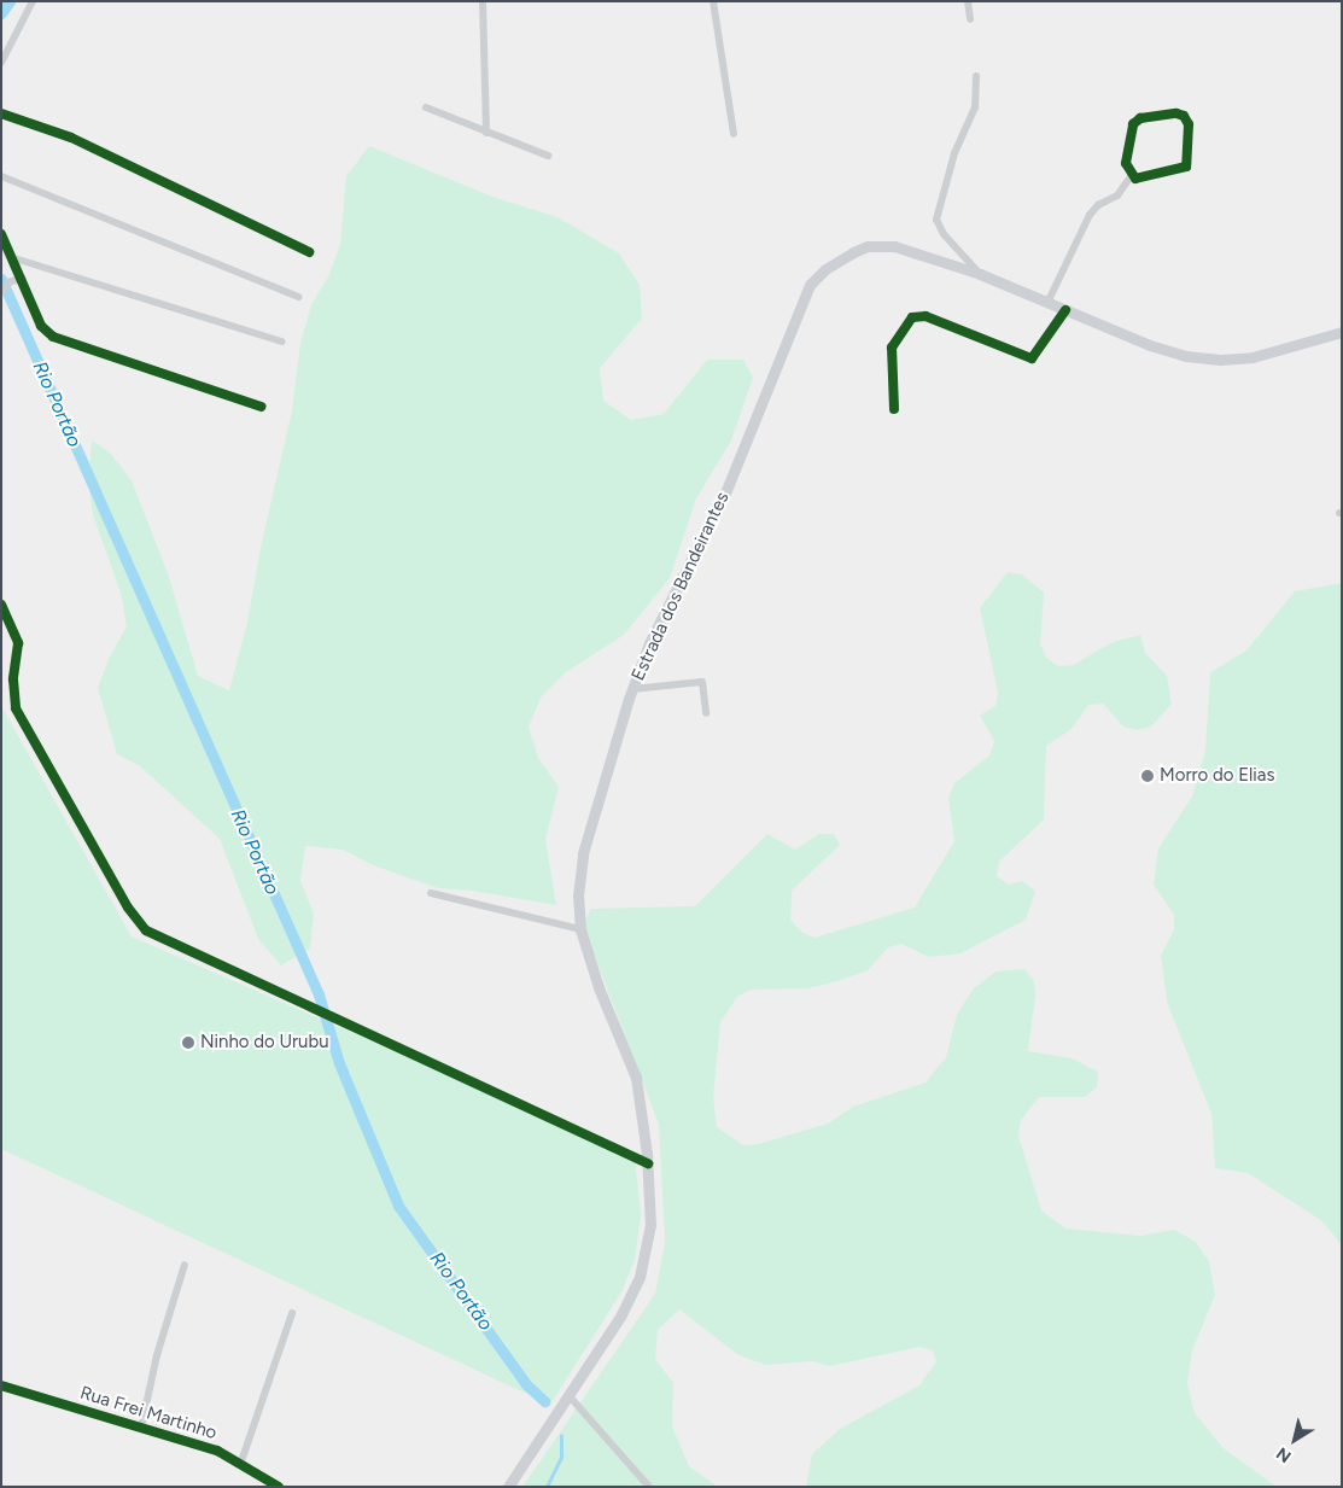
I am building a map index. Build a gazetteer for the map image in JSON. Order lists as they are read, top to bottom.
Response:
{
  "streets": {
    "main road": ["Estrada dos Bandeirantes"],
    "street": ["Rua Frei Martinho"]
  },
  "water": ["Rio Portão"],
  "places": ["Morro do Elias", "Ninho do Urubu"],
  "north": "bottom left"
}
